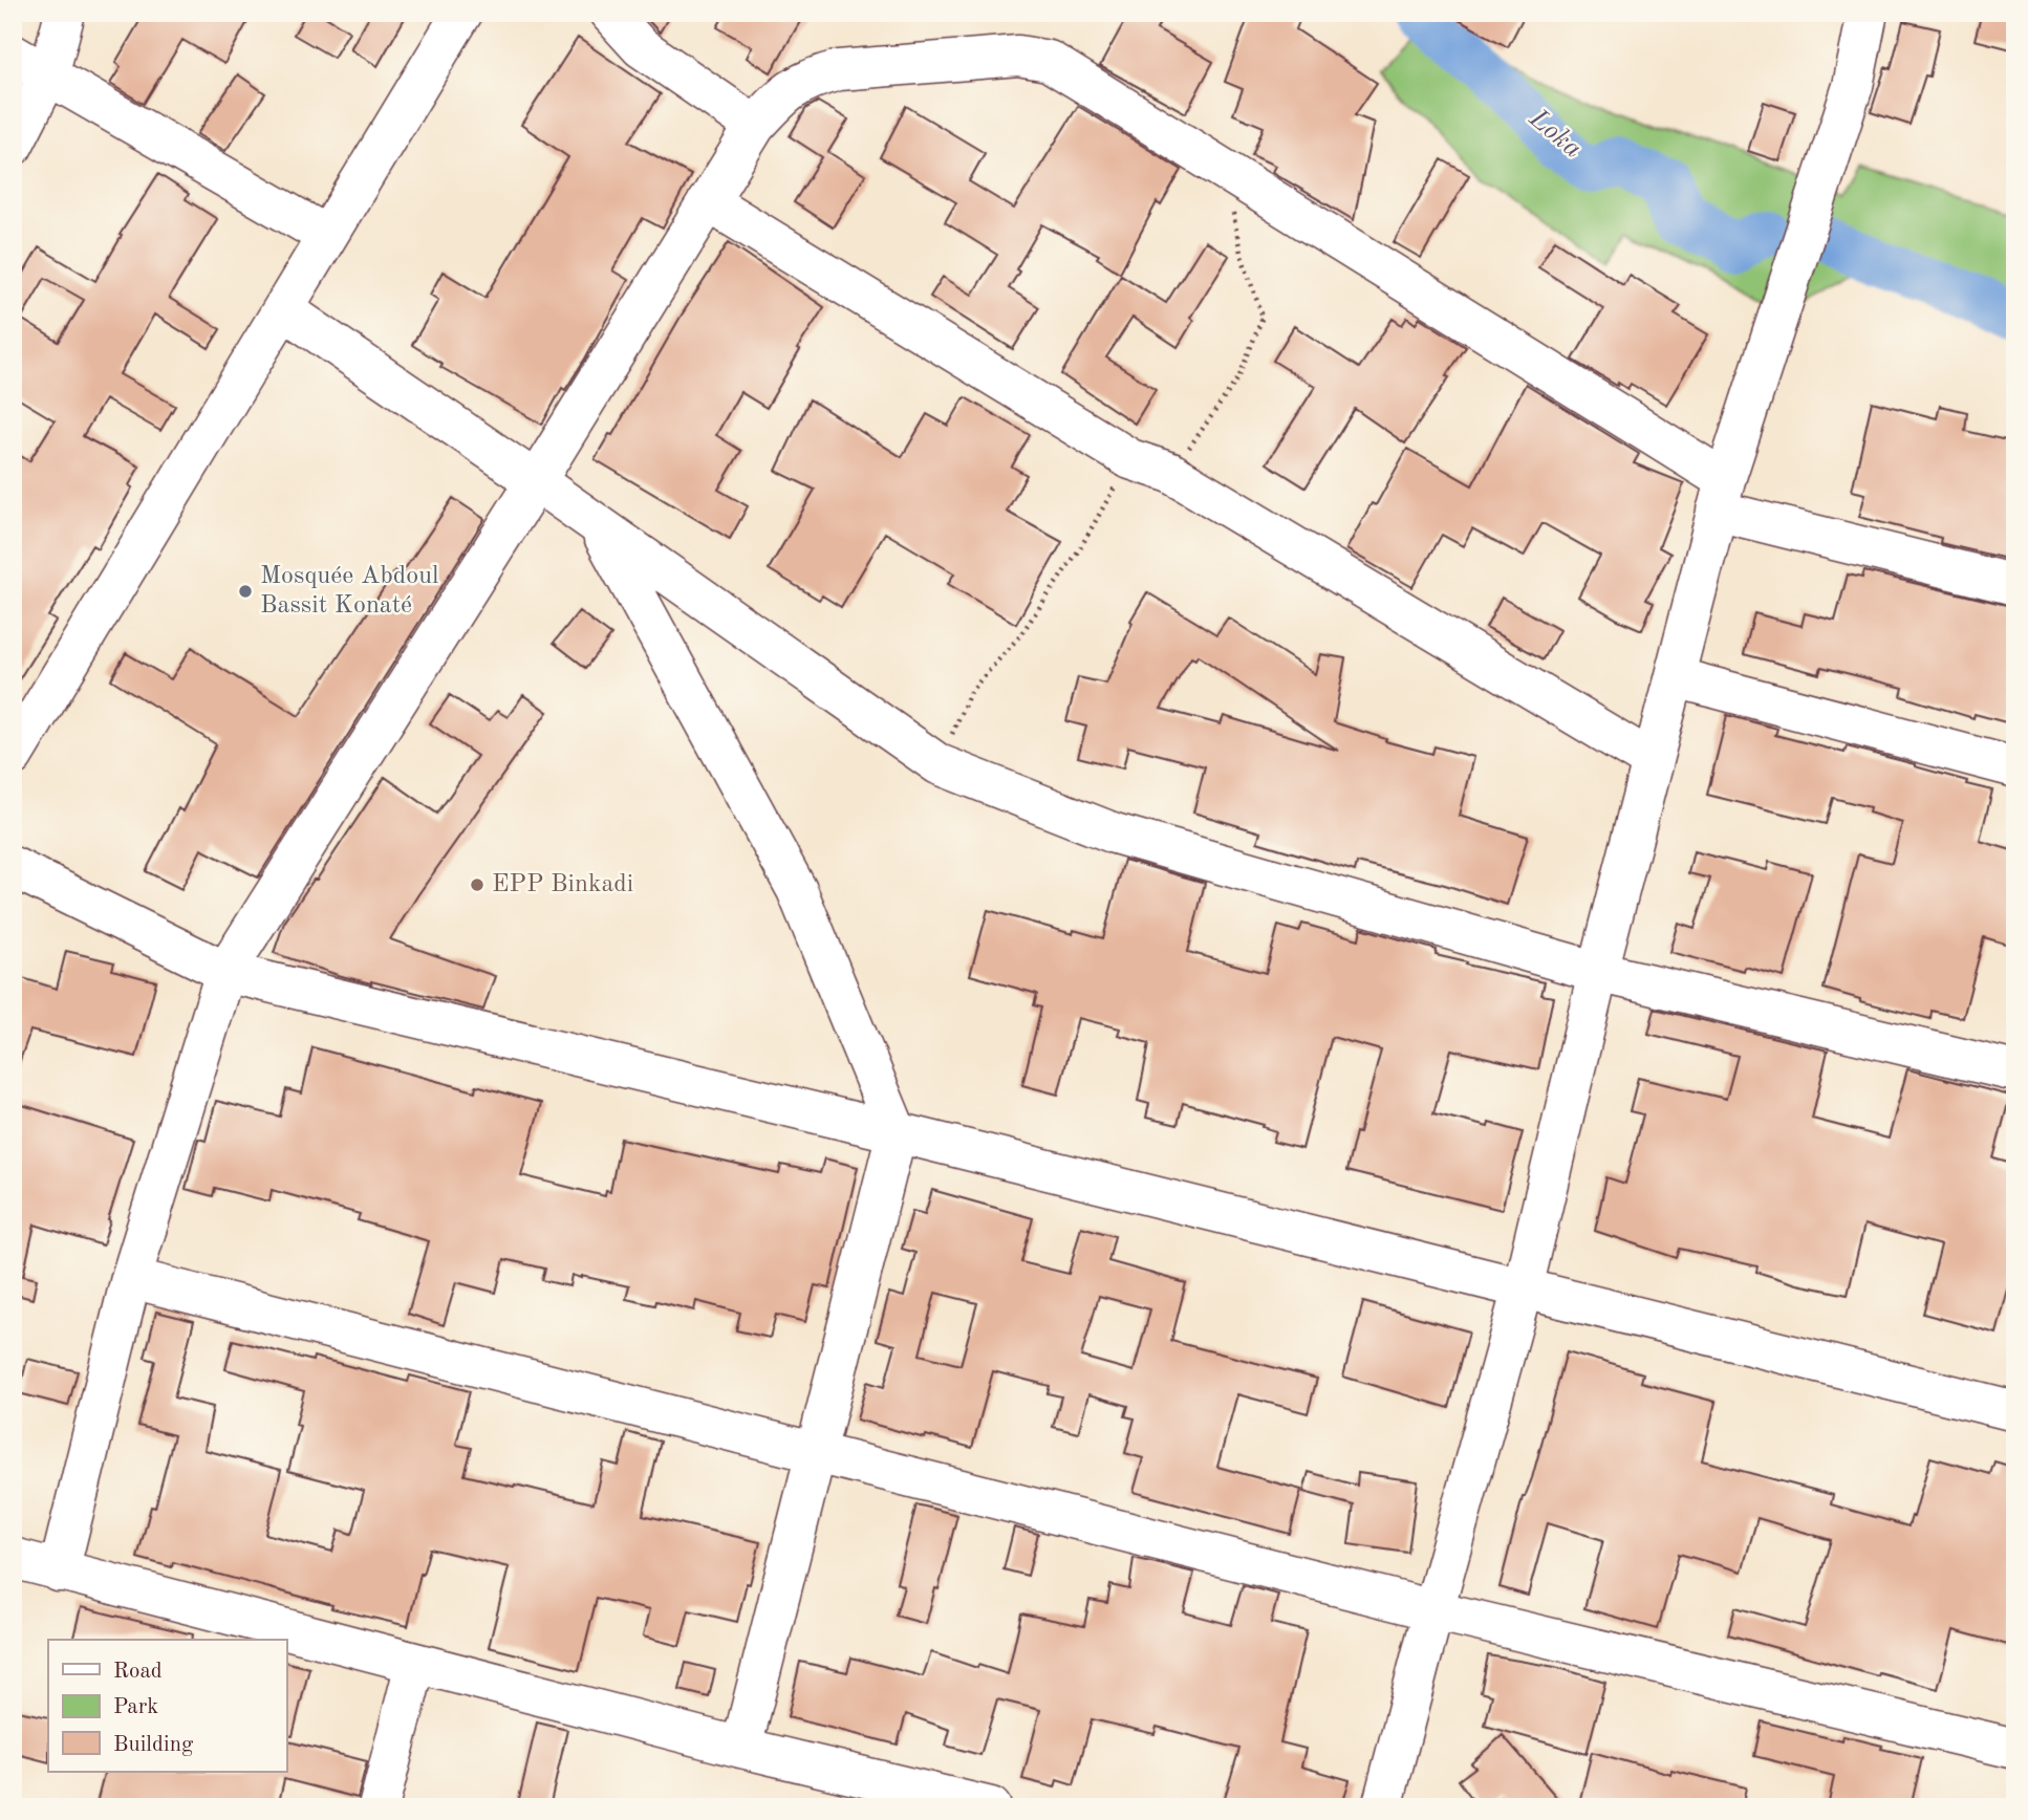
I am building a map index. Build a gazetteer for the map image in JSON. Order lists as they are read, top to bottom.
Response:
{
  "water": ["Loka"],
  "places": ["Mosquée Abdoul Bassit Konaté", "EPP Binkadi"],
  "legend": ["Road", "Park", "Building"]
}
